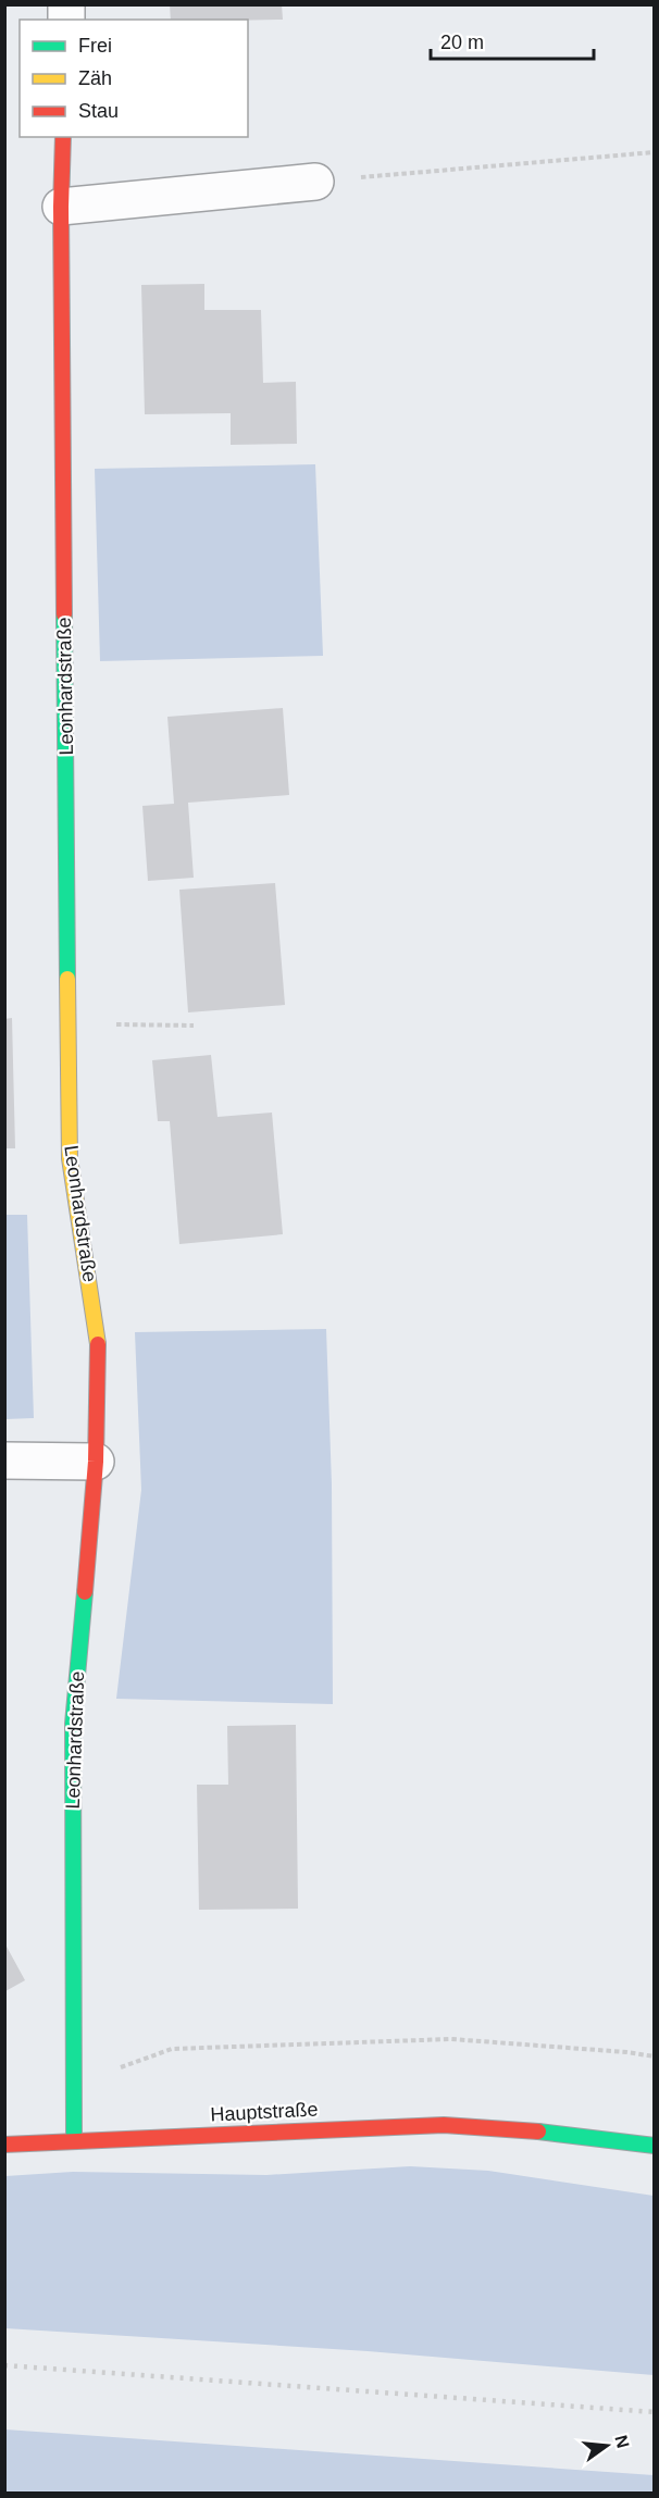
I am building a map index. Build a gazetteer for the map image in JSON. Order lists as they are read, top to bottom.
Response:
{
  "streets": {
    "street": ["Leonhardstraße", "Hauptstraße"]
  },
  "crossings": [
    ["Leonhardstraße", "Hauptstraße"]
  ],
  "legend": ["Frei", "Zäh", "Stau"],
  "scale_bar": "20 m",
  "north": "right"
}
